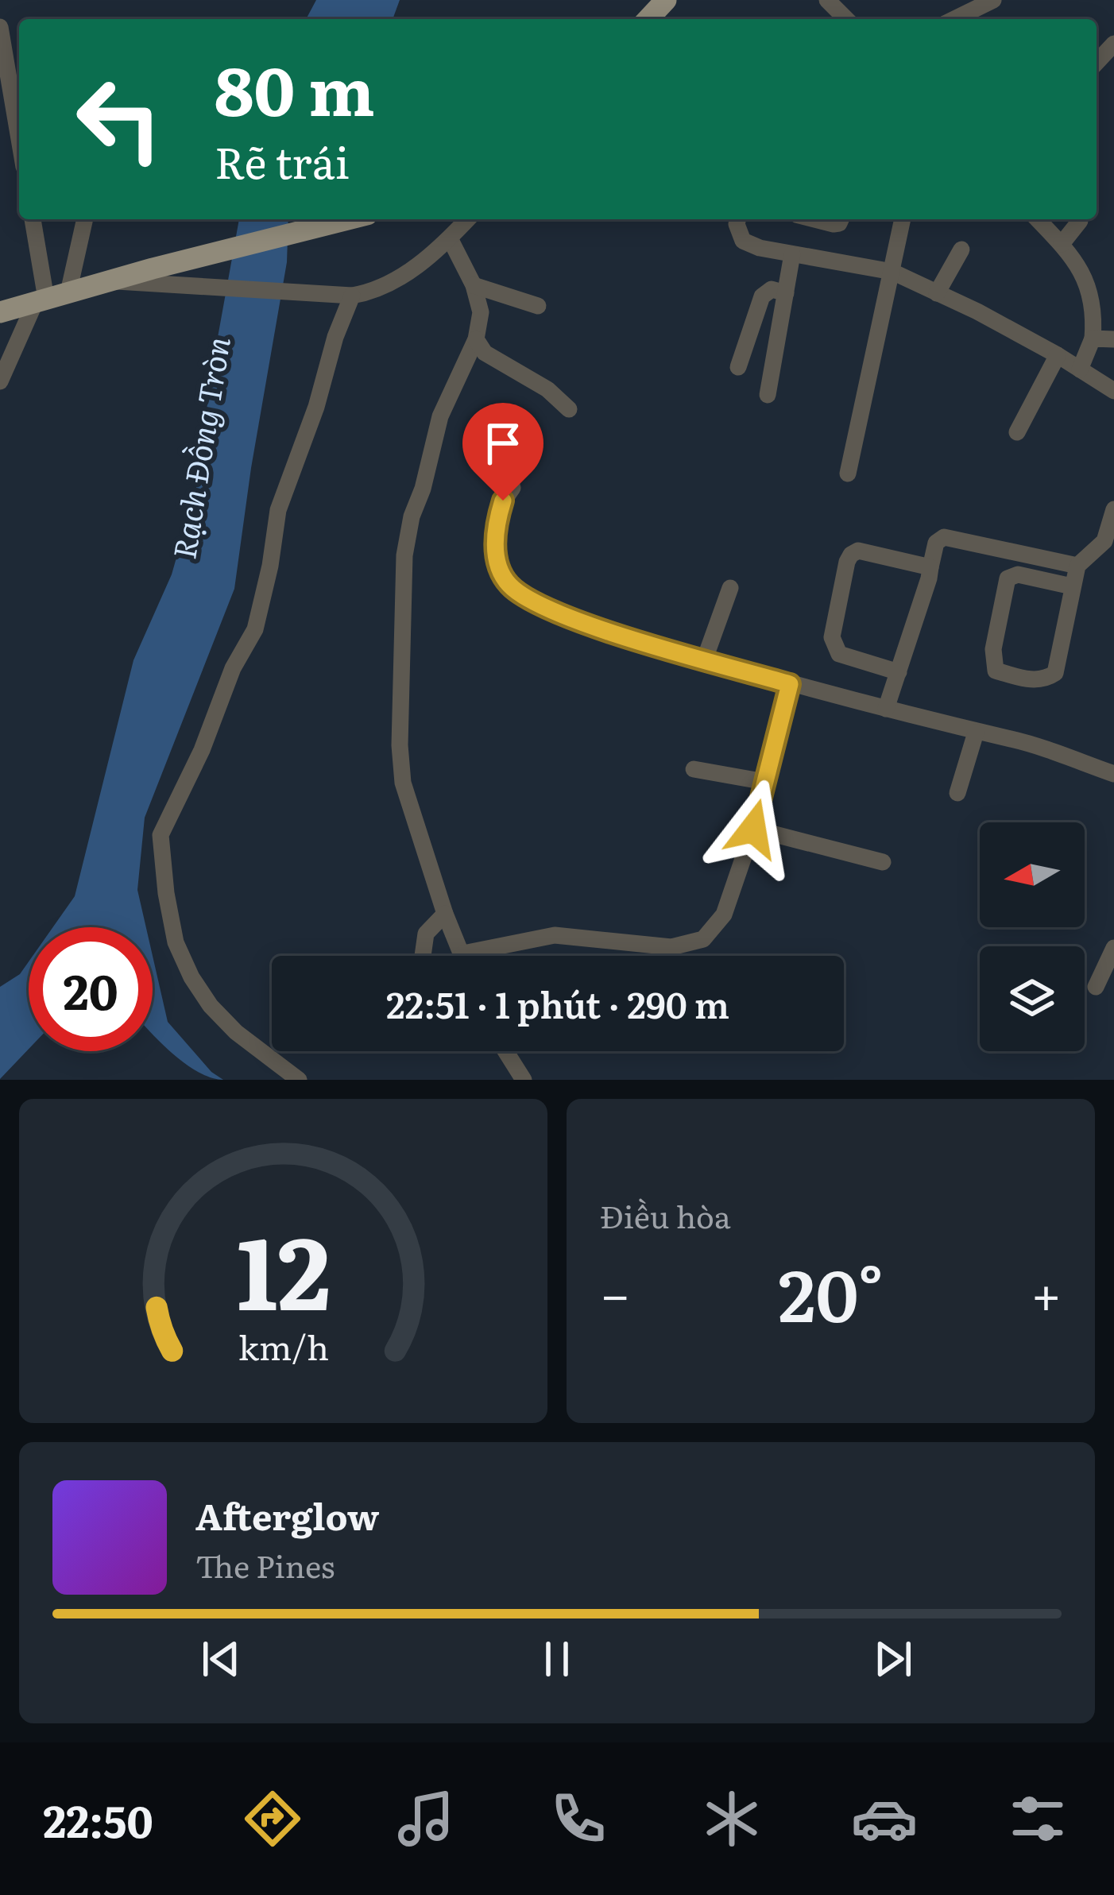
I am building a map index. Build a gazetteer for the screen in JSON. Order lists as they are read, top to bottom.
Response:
{
  "water": ["Rạch Đồng Tròn"],
  "north": "left",
  "page": {
    "turn": ["80 m", "Rẽ trái"],
    "limit": "20",
    "trip": "22:51 · 1 phút · 290 m",
    "tile": "Điều hòa",
    "heat": ["−", "20°", "+"],
    "song": ["Afterglow", "The Pines"],
    "tabs": "22:50",
    "gauge": ["12", "km/h"]
  }
}
